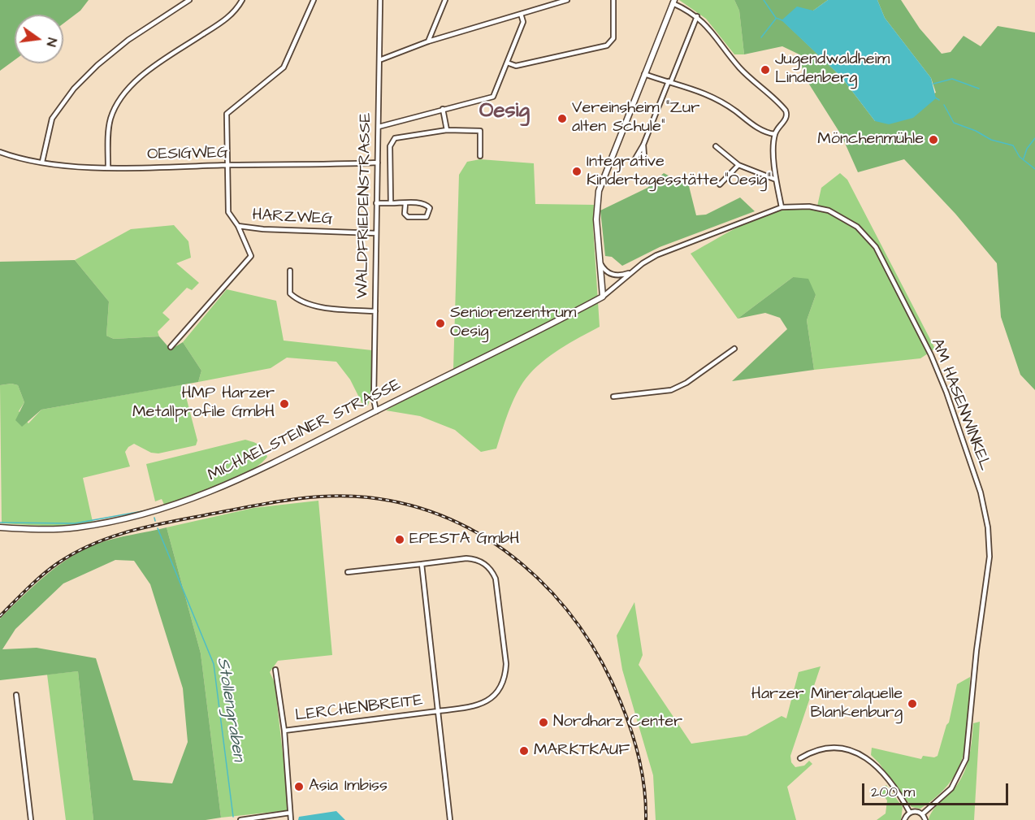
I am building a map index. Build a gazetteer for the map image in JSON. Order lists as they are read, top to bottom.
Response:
{
  "streets": {
    "street": [
      "OESIGWEG",
      "WALDFRIEDENSTRASSE",
      "HARZWEG",
      "AM HASENWINKEL",
      "MICHAELSTEINER STRASSE",
      "LERCHENBREITE"
    ]
  },
  "crossings": [
    ["OESIGWEG", "WALDFRIEDENSTRASSE"],
    ["OESIGWEG", "HARZWEG"],
    ["WALDFRIEDENSTRASSE", "HARZWEG"],
    ["WALDFRIEDENSTRASSE", "MICHAELSTEINER STRASSE"],
    ["AM HASENWINKEL", "MICHAELSTEINER STRASSE"]
  ],
  "districts": ["Oesig"],
  "water": ["Stollengraben"],
  "places": [
    "Jugendwaldheim Lindenberg",
    "Vereinsheim \"Zur alten Schule\"",
    "Mönchenmühle",
    "Integrative Kindertagesstätte \"Oesig\"",
    "Seniorenzentrum Oesig",
    "HMP Harzer Metallprofile GmbH",
    "EPESTA GmbH",
    "Harzer Mineralquelle Blankenburg",
    "Nordharz Center",
    "MARKTKAUF",
    "Asia Imbiss"
  ],
  "scale_bar": "200 m",
  "north": "right"
}
